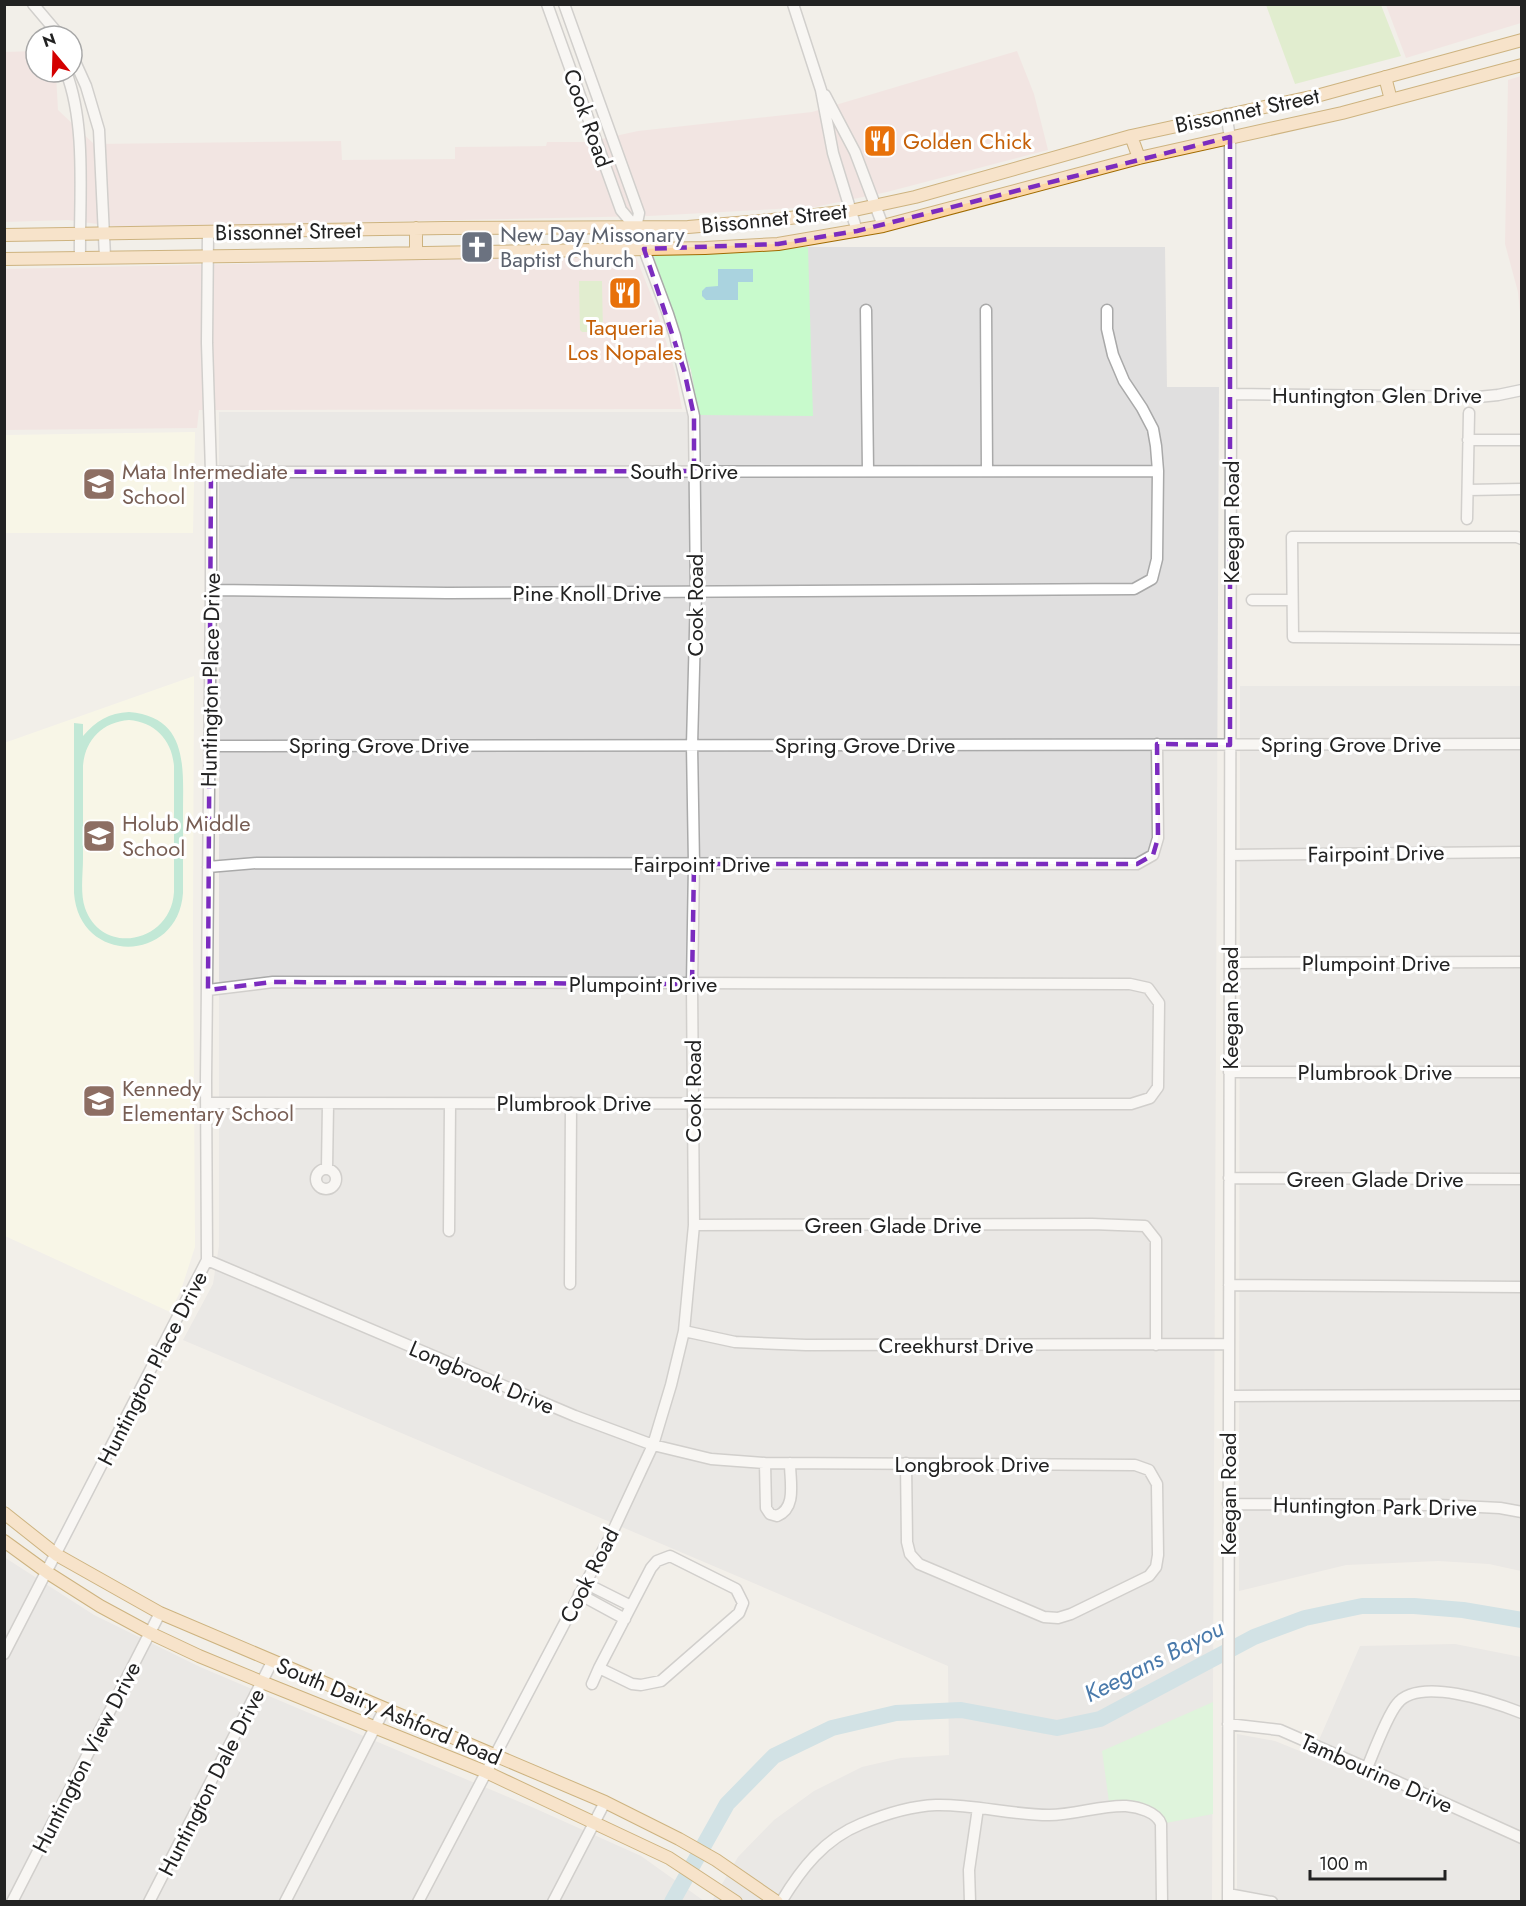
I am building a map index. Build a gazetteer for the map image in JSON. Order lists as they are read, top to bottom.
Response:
{
  "streets": {
    "main road": ["Bissonnet Street", "South Dairy Ashford Road"],
    "street": [
      "Cook Road",
      "Huntington Glen Drive",
      "South Drive",
      "Keegan Road",
      "Pine Knoll Drive",
      "Huntington Place Drive",
      "Spring Grove Drive",
      "Fairpoint Drive",
      "Plumpoint Drive",
      "Plumbrook Drive",
      "Green Glade Drive",
      "Creekhurst Drive",
      "Longbrook Drive",
      "Huntington Park Drive",
      "Huntington View Drive",
      "Tambourine Drive",
      "Huntington Dale Drive"
    ]
  },
  "crossings": [
    ["Bissonnet Street", "Cook Road"],
    ["Bissonnet Street", "Keegan Road"],
    ["Bissonnet Street", "Huntington Place Drive"],
    ["Cook Road", "South Drive"],
    ["Cook Road", "Pine Knoll Drive"],
    ["Cook Road", "Spring Grove Drive"],
    ["Cook Road", "Fairpoint Drive"],
    ["Cook Road", "Plumpoint Drive"],
    ["Cook Road", "Plumbrook Drive"],
    ["Cook Road", "Green Glade Drive"],
    ["Cook Road", "Creekhurst Drive"],
    ["Cook Road", "Longbrook Drive"],
    ["Cook Road", "South Dairy Ashford Road"],
    ["Huntington Glen Drive", "Keegan Road"],
    ["South Drive", "Pine Knoll Drive"],
    ["South Drive", "Huntington Place Drive"],
    ["Keegan Road", "Spring Grove Drive"],
    ["Keegan Road", "Fairpoint Drive"],
    ["Keegan Road", "Plumpoint Drive"],
    ["Keegan Road", "Plumbrook Drive"],
    ["Keegan Road", "Green Glade Drive"],
    ["Keegan Road", "Creekhurst Drive"],
    ["Keegan Road", "Huntington Park Drive"],
    ["Keegan Road", "Tambourine Drive"],
    ["Pine Knoll Drive", "Huntington Place Drive"],
    ["Huntington Place Drive", "Spring Grove Drive"],
    ["Huntington Place Drive", "Fairpoint Drive"],
    ["Huntington Place Drive", "Plumpoint Drive"],
    ["Huntington Place Drive", "Plumbrook Drive"],
    ["Huntington Place Drive", "Longbrook Drive"],
    ["Huntington Place Drive", "South Dairy Ashford Road"],
    ["Spring Grove Drive", "Fairpoint Drive"],
    ["Plumpoint Drive", "Plumbrook Drive"],
    ["Green Glade Drive", "Creekhurst Drive"],
    ["South Dairy Ashford Road", "Huntington View Drive"],
    ["South Dairy Ashford Road", "Huntington Dale Drive"]
  ],
  "water": ["Keegans Bayou"],
  "places": {
    "restaurant": ["Golden Chick", "Taqueria Los Nopales"],
    "church": ["New Day Missonary Baptist Church"],
    "school or university": ["Mata Intermediate School", "Holub Middle School", "Kennedy Elementary School"]
  },
  "scale_bar": "100 m",
  "north": "top"
}
